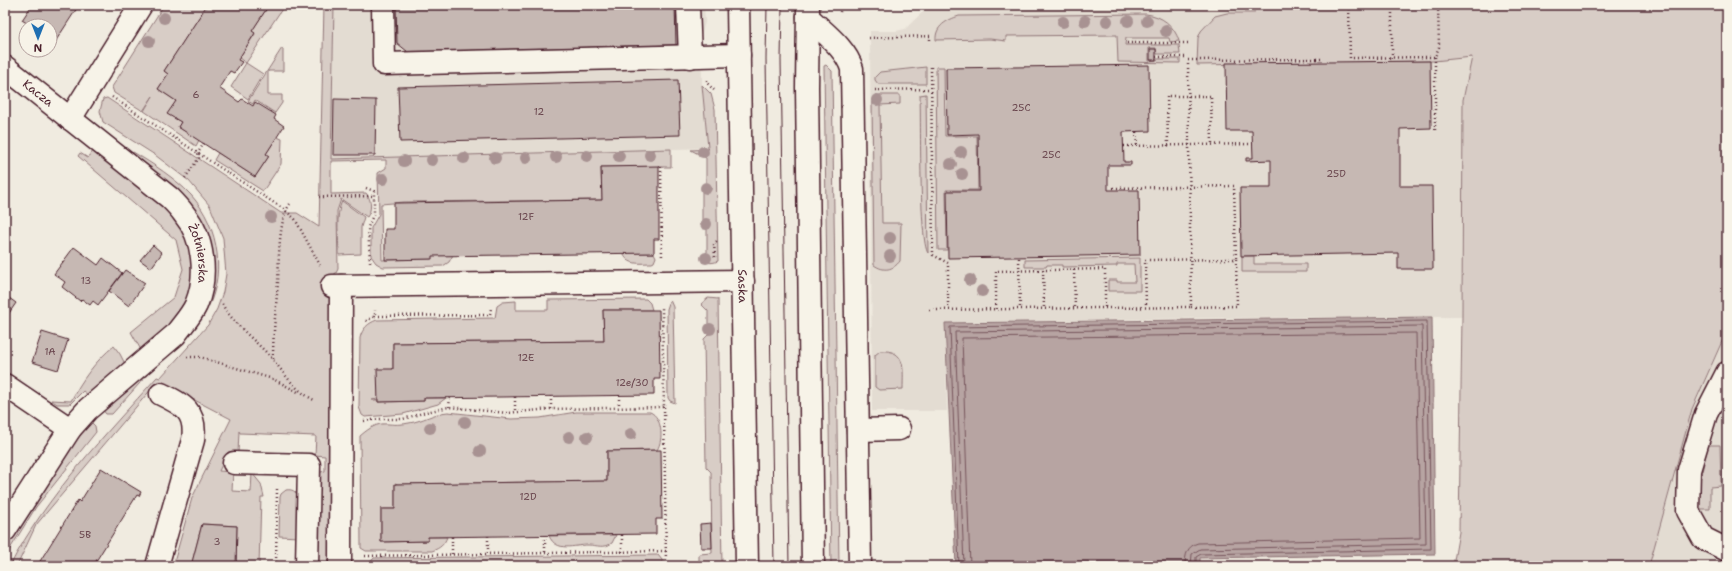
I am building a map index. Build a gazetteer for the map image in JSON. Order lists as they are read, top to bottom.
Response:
{
  "streets": {
    "street": ["Kacza", "Żołnierska", "Saska"]
  },
  "crossings": [
    ["Kacza", "Żołnierska"]
  ],
  "house_numbers": [
    "6",
    "25C",
    "12",
    "25C",
    "25D",
    "12F",
    "13",
    "1A",
    "12E",
    "12e/30",
    "12D",
    "5B",
    "3"
  ],
  "north": "bottom"
}
